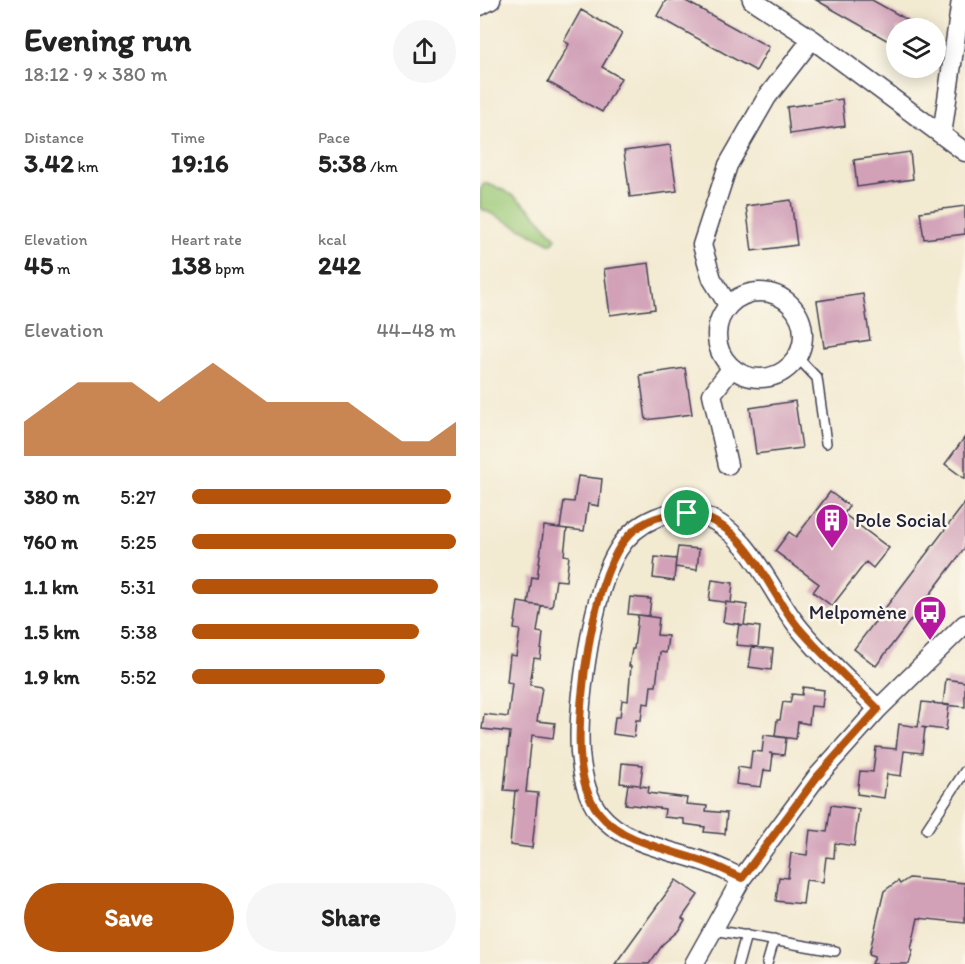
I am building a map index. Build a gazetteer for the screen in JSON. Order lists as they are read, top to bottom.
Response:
{
  "places": {
    "building": ["Pole Social"],
    "bus stop": ["Melpomène"]
  },
  "page": {
    "heading": ["Evening run", "18:12 · 9 × 380 m"],
    "stats": [
      ["Distance", "3.42 km"],
      ["Time", "19:16"],
      ["Pace", "5:38 /km"],
      ["Elevation", "45 m"],
      ["Heart rate", "138 bpm"],
      ["kcal", "242"]
    ],
    "chart": ["Elevation", "44–48 m"],
    "list": [
      {
        "name": "380 m",
        "note": "5:27"
      },
      {
        "name": "760 m",
        "note": "5:25"
      },
      {
        "name": "1.1 km",
        "note": "5:31"
      },
      {
        "name": "1.5 km",
        "note": "5:38"
      },
      {
        "name": "1.9 km",
        "note": "5:52"
      }
    ],
    "buttons": ["Save", "Share"]
  }
}
